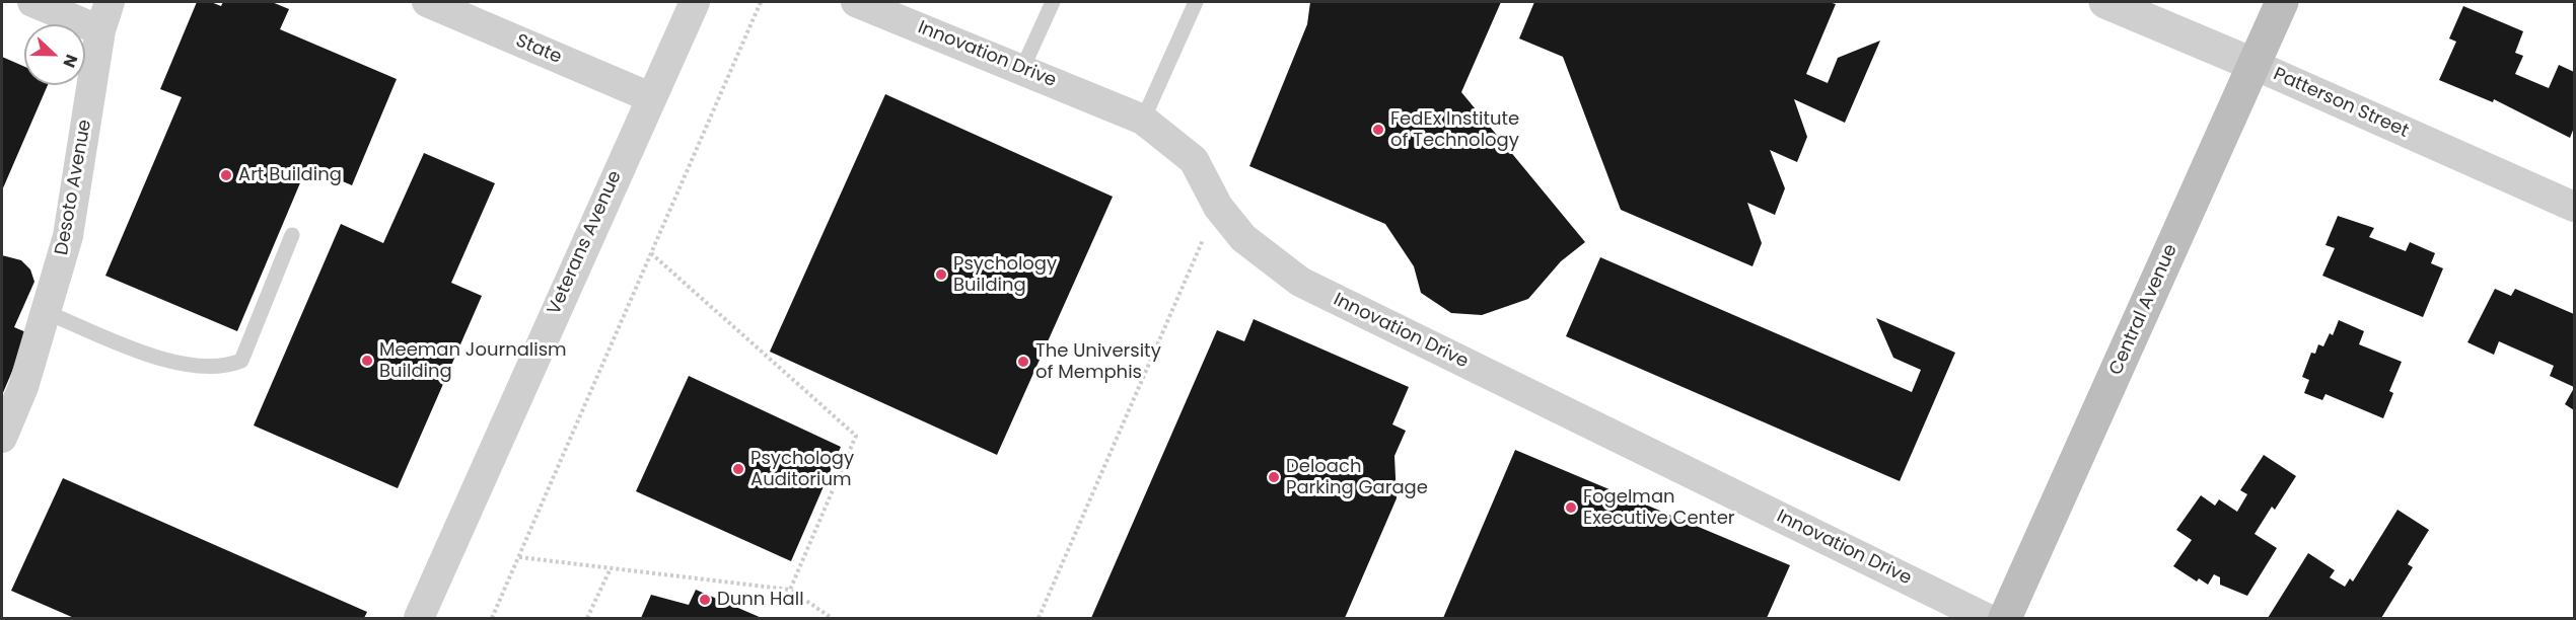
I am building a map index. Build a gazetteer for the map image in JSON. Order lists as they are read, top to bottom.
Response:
{
  "streets": {
    "main road": ["Central Avenue"],
    "street": [
      "State",
      "Innovation Drive",
      "Patterson Street",
      "Desoto Avenue",
      "Veterans Avenue"
    ]
  },
  "crossings": [
    ["State", "Veterans Avenue"],
    ["Patterson Street", "Central Avenue"]
  ],
  "places": [
    "FedEx Institute of Technology",
    "Art Building",
    "Psychology Building",
    "Meeman Journalism Building",
    "The University of Memphis",
    "Psychology Auditorium",
    "Deloach Parking Garage",
    "Fogelman Executive Center",
    "Dunn Hall"
  ],
  "north": "right"
}
